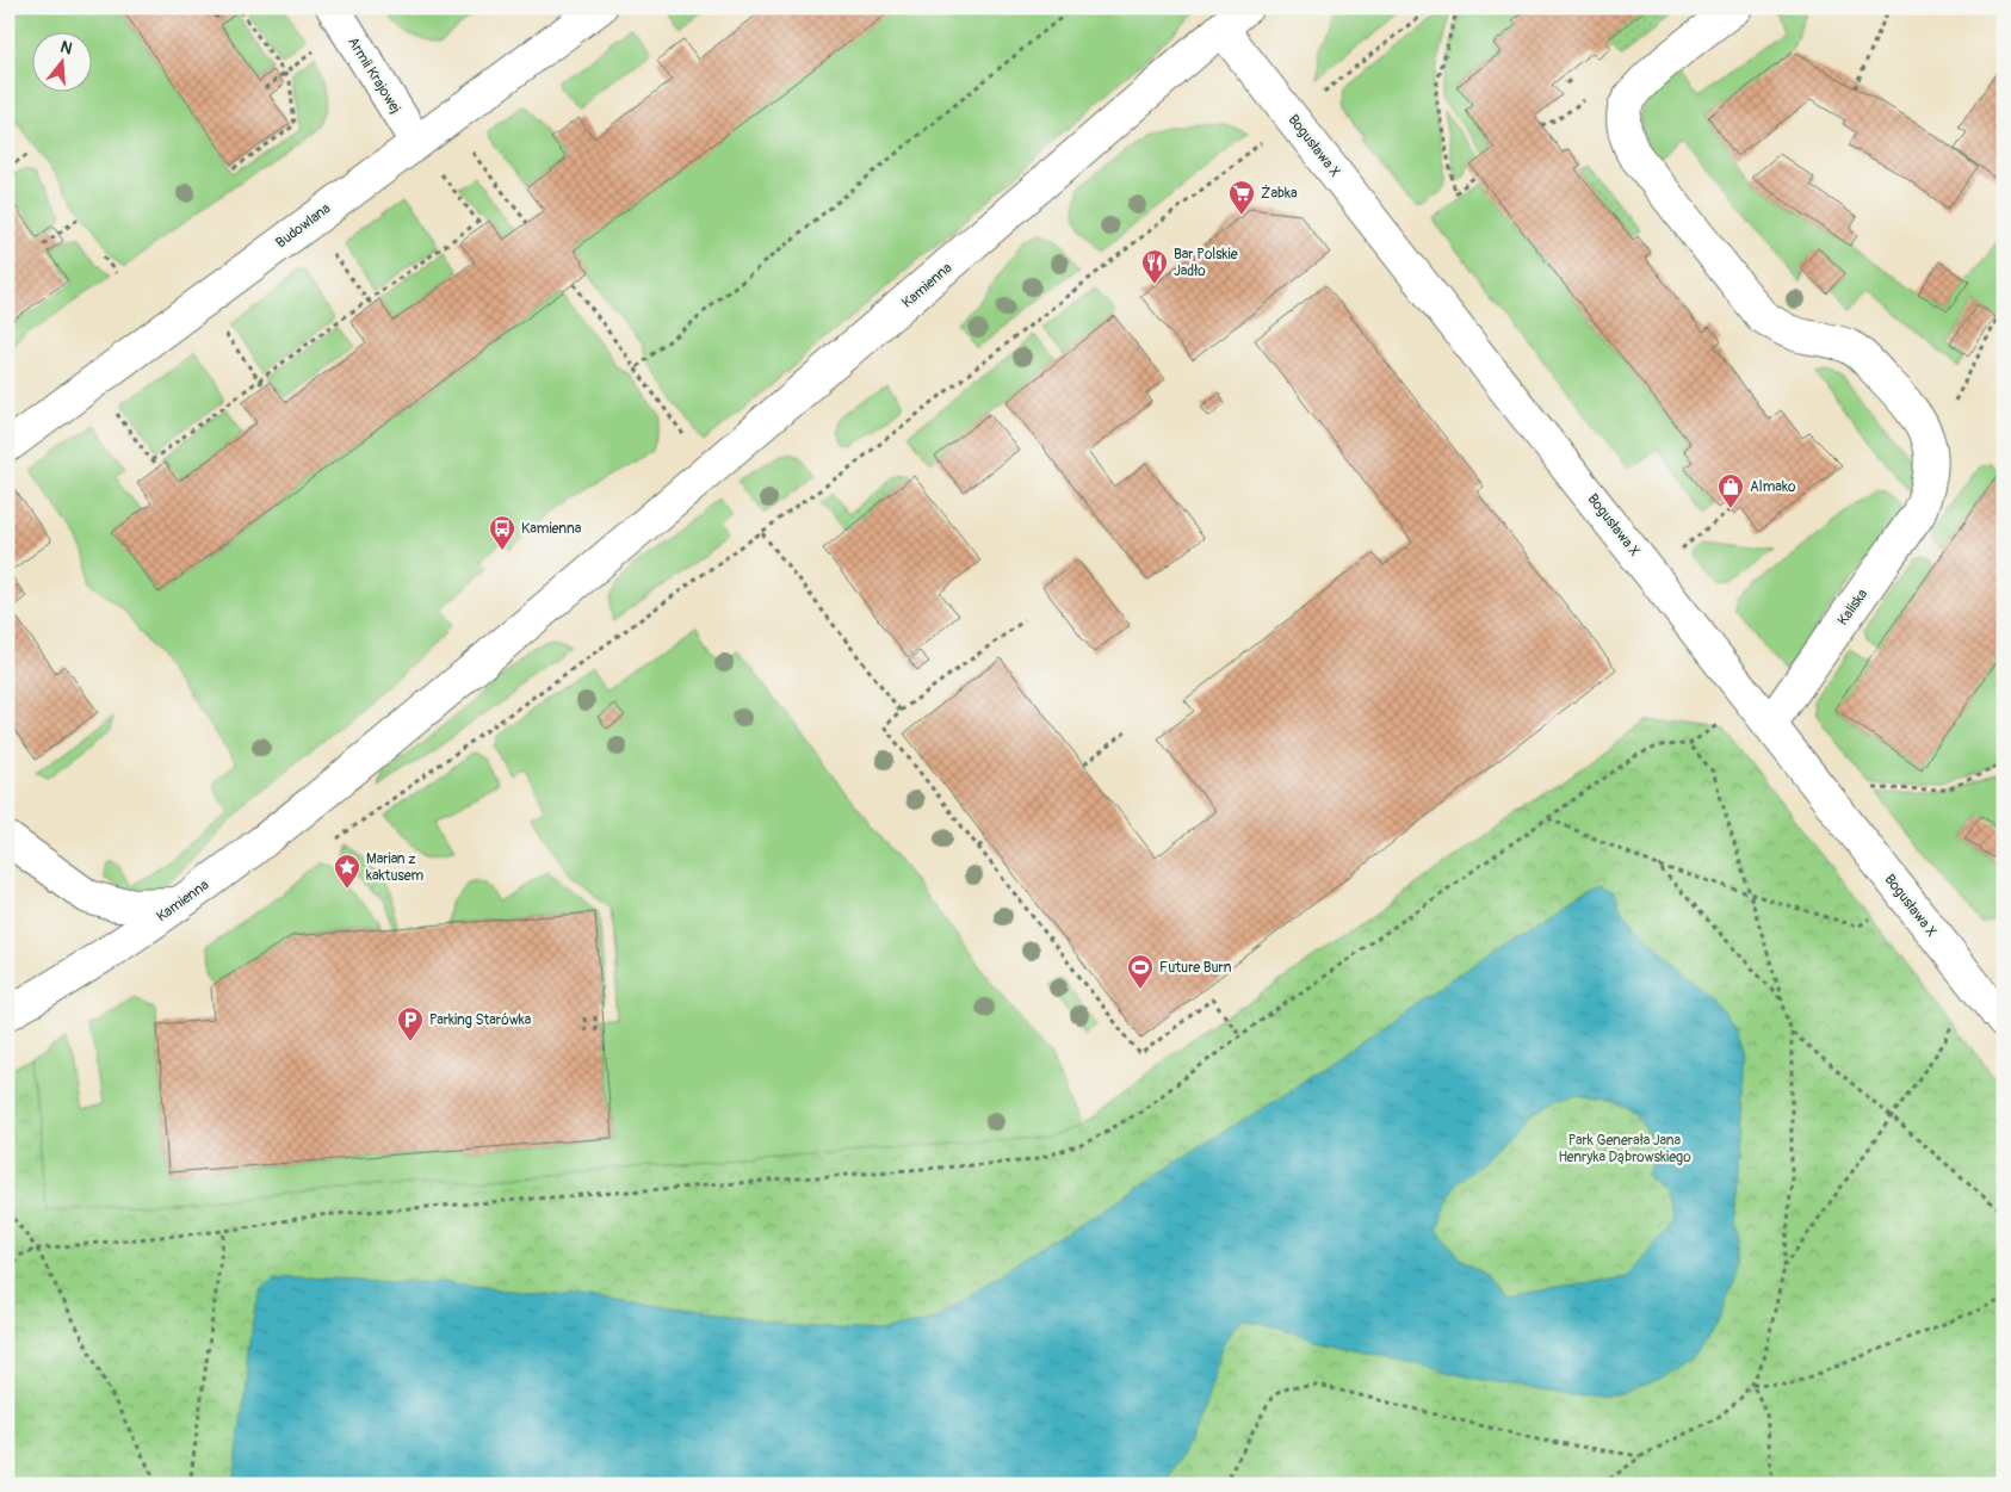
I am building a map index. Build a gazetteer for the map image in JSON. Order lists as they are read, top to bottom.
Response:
{
  "streets": {
    "street": [
      "Armii Krajowej",
      "Bogusława X",
      "Budowlana",
      "Kamienna",
      "Kaliska"
    ]
  },
  "crossings": [
    ["Armii Krajowej", "Budowlana"],
    ["Bogusława X", "Kamienna"],
    ["Bogusława X", "Kaliska"]
  ],
  "parks": ["Park Generała Jana Henryka Dąbrowskiego"],
  "places": {
    "supermarket": ["Żabka"],
    "restaurant": ["Bar Polskie Jadło"],
    "shop": ["Almako"],
    "bus stop": ["Kamienna"],
    "place": ["Marian z kaktusem"],
    "sports": ["Future Burn"],
    "parking": ["Parking Starówka"]
  },
  "north": "top"
}
